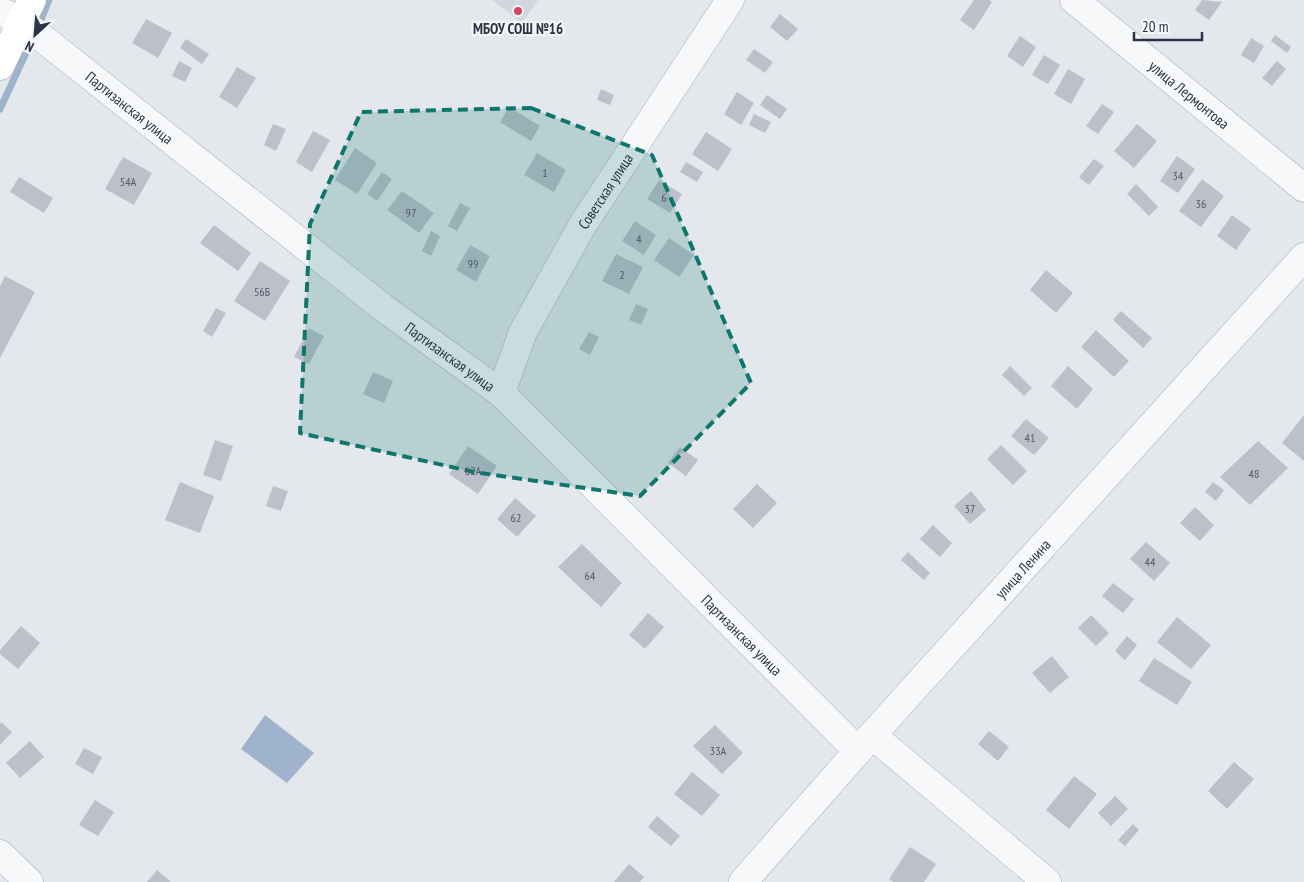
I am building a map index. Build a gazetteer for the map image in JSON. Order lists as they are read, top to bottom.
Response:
{
  "streets": {
    "street": [
      "улица Лермонтова",
      "Партизанская улица",
      "Советская улица",
      "улица Ленина"
    ]
  },
  "crossings": [
    ["Партизанская улица", "Советская улица"],
    ["Партизанская улица", "улица Ленина"]
  ],
  "places": ["МБОУ СОШ №16"],
  "house_numbers": [
    "1",
    "34",
    "54А",
    "6",
    "36",
    "97",
    "4",
    "99",
    "2",
    "56Б",
    "41",
    "62А",
    "48",
    "37",
    "62",
    "44",
    "64",
    "33А"
  ],
  "scale_bar": "20 m",
  "north": "bottom left"
}
